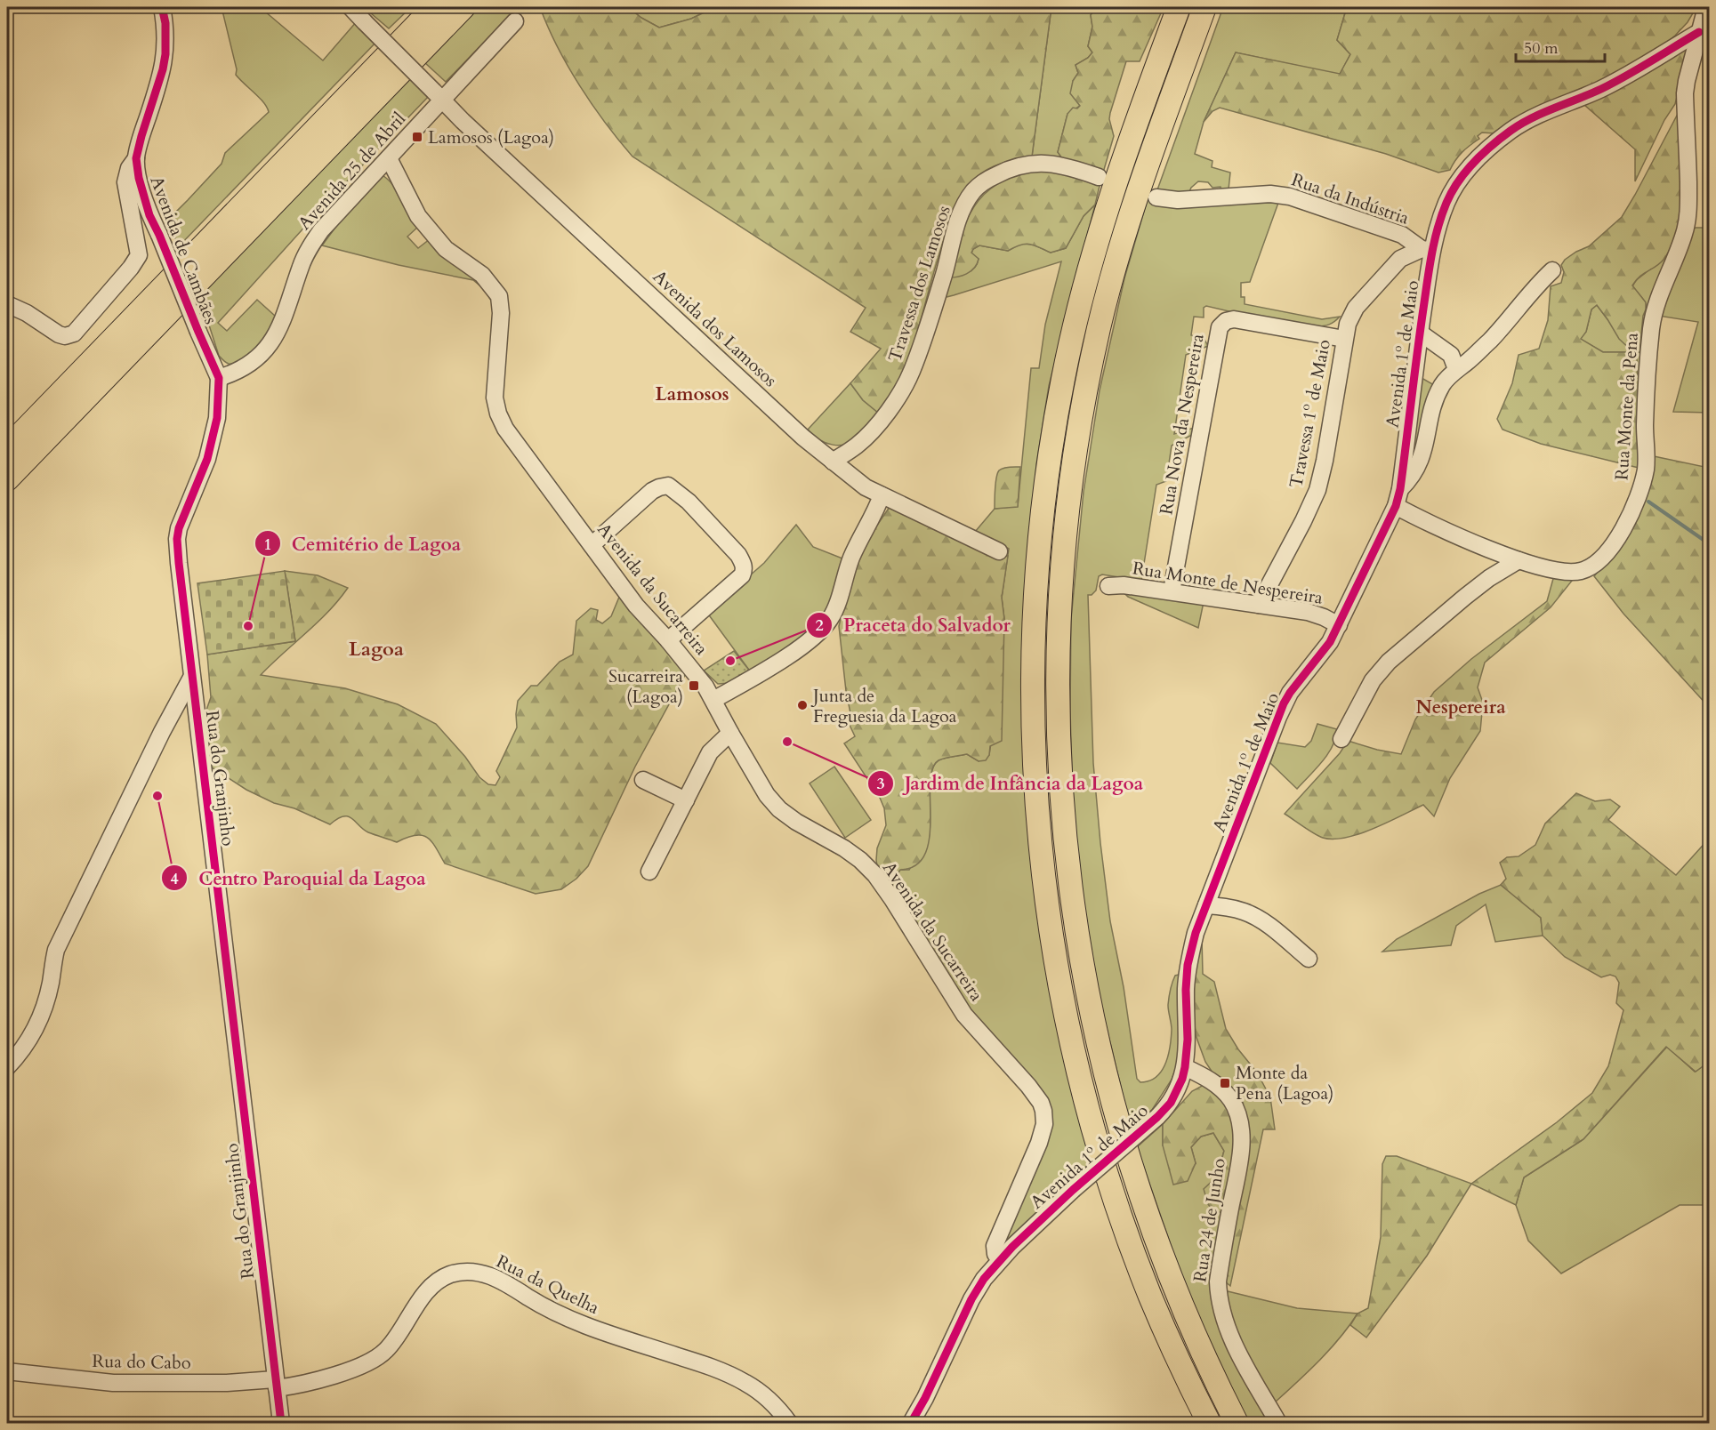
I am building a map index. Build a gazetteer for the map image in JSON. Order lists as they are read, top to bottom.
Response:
{
  "streets": {
    "street": [
      "Avenida 25 de Abril",
      "Rua da Indústria",
      "Avenida de Cambães",
      "Travessa dos Lamosos",
      "Avenida dos Lamosos",
      "Avenida 1º de Maio",
      "Rua Monte da Pena",
      "Travessa 1º de Maio",
      "Rua Nova da Nespereira",
      "Rua Monte de Nespereira",
      "Avenida da Sucarreira",
      "Rua do Granjinho",
      "Rua 24 de Junho",
      "Rua da Quelha",
      "Rua do Cabo"
    ]
  },
  "crossings": [
    ["Avenida 25 de Abril", "Avenida de Cambães"],
    ["Avenida 25 de Abril", "Avenida dos Lamosos"],
    ["Avenida 25 de Abril", "Avenida da Sucarreira"],
    ["Avenida 25 de Abril", "Rua do Granjinho"],
    ["Rua da Indústria", "Avenida 1º de Maio"],
    ["Rua da Indústria", "Travessa 1º de Maio"],
    ["Avenida de Cambães", "Rua do Granjinho"],
    ["Travessa dos Lamosos", "Avenida dos Lamosos"],
    ["Avenida 1º de Maio", "Rua Monte da Pena"],
    ["Avenida 1º de Maio", "Travessa 1º de Maio"],
    ["Avenida 1º de Maio", "Rua Monte de Nespereira"],
    ["Avenida 1º de Maio", "Avenida da Sucarreira"],
    ["Avenida 1º de Maio", "Rua 24 de Junho"],
    ["Travessa 1º de Maio", "Rua Nova da Nespereira"],
    ["Travessa 1º de Maio", "Rua Monte de Nespereira"],
    ["Rua Nova da Nespereira", "Rua Monte de Nespereira"],
    ["Rua do Granjinho", "Rua da Quelha"],
    ["Rua do Granjinho", "Rua do Cabo"],
    ["Rua da Quelha", "Rua do Cabo"]
  ],
  "districts": ["Lamosos", "Lagoa", "Nespereira"],
  "places": {
    "transit": ["Lamosos (Lagoa)", "Sucarreira (Lagoa)", "Monte da Pena (Lagoa)"],
    "other": [
      "Cemitério de Lagoa",
      "Praceta do Salvador",
      "Junta de Freguesia da Lagoa",
      "Jardim de Infância da Lagoa",
      "Centro Paroquial da Lagoa"
    ]
  },
  "scale_bar": "50 m"
}
